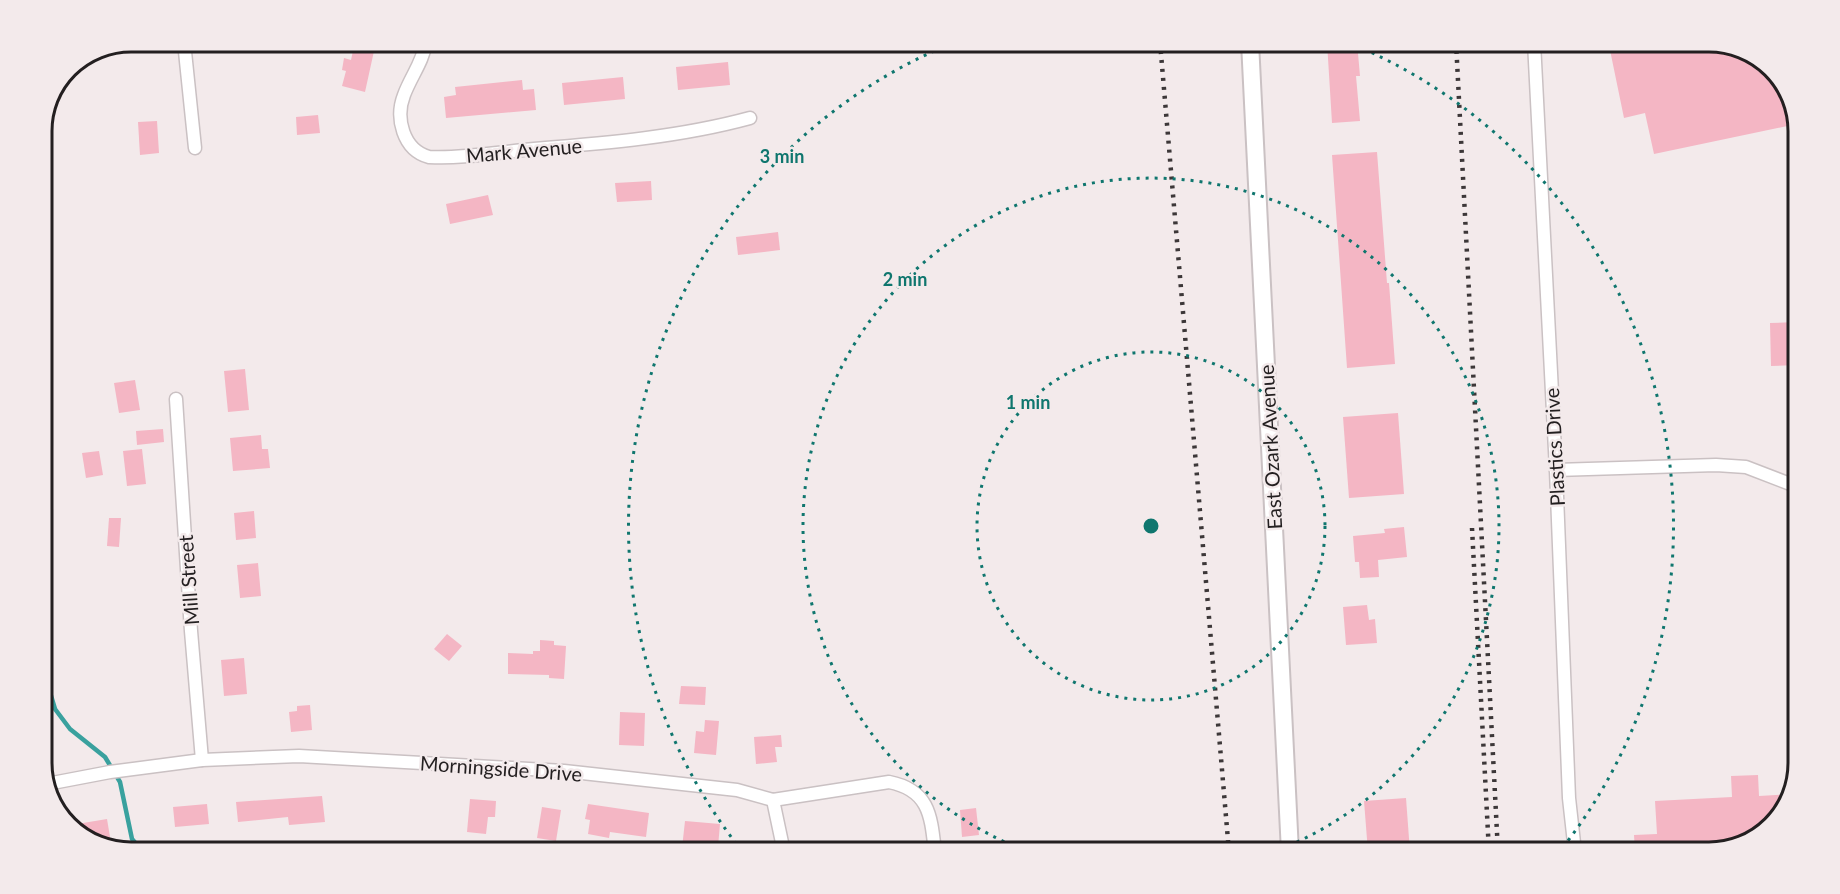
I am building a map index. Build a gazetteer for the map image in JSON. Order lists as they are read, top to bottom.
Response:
{
  "streets": {
    "main road": ["East Ozark Avenue"],
    "street": [
      "Mark Avenue",
      "Plastics Drive",
      "Mill Street",
      "Morningside Drive"
    ]
  },
  "crossings": [
    ["Mill Street", "Morningside Drive"]
  ],
  "rings": ["3 min", "2 min", "1 min"]
}
